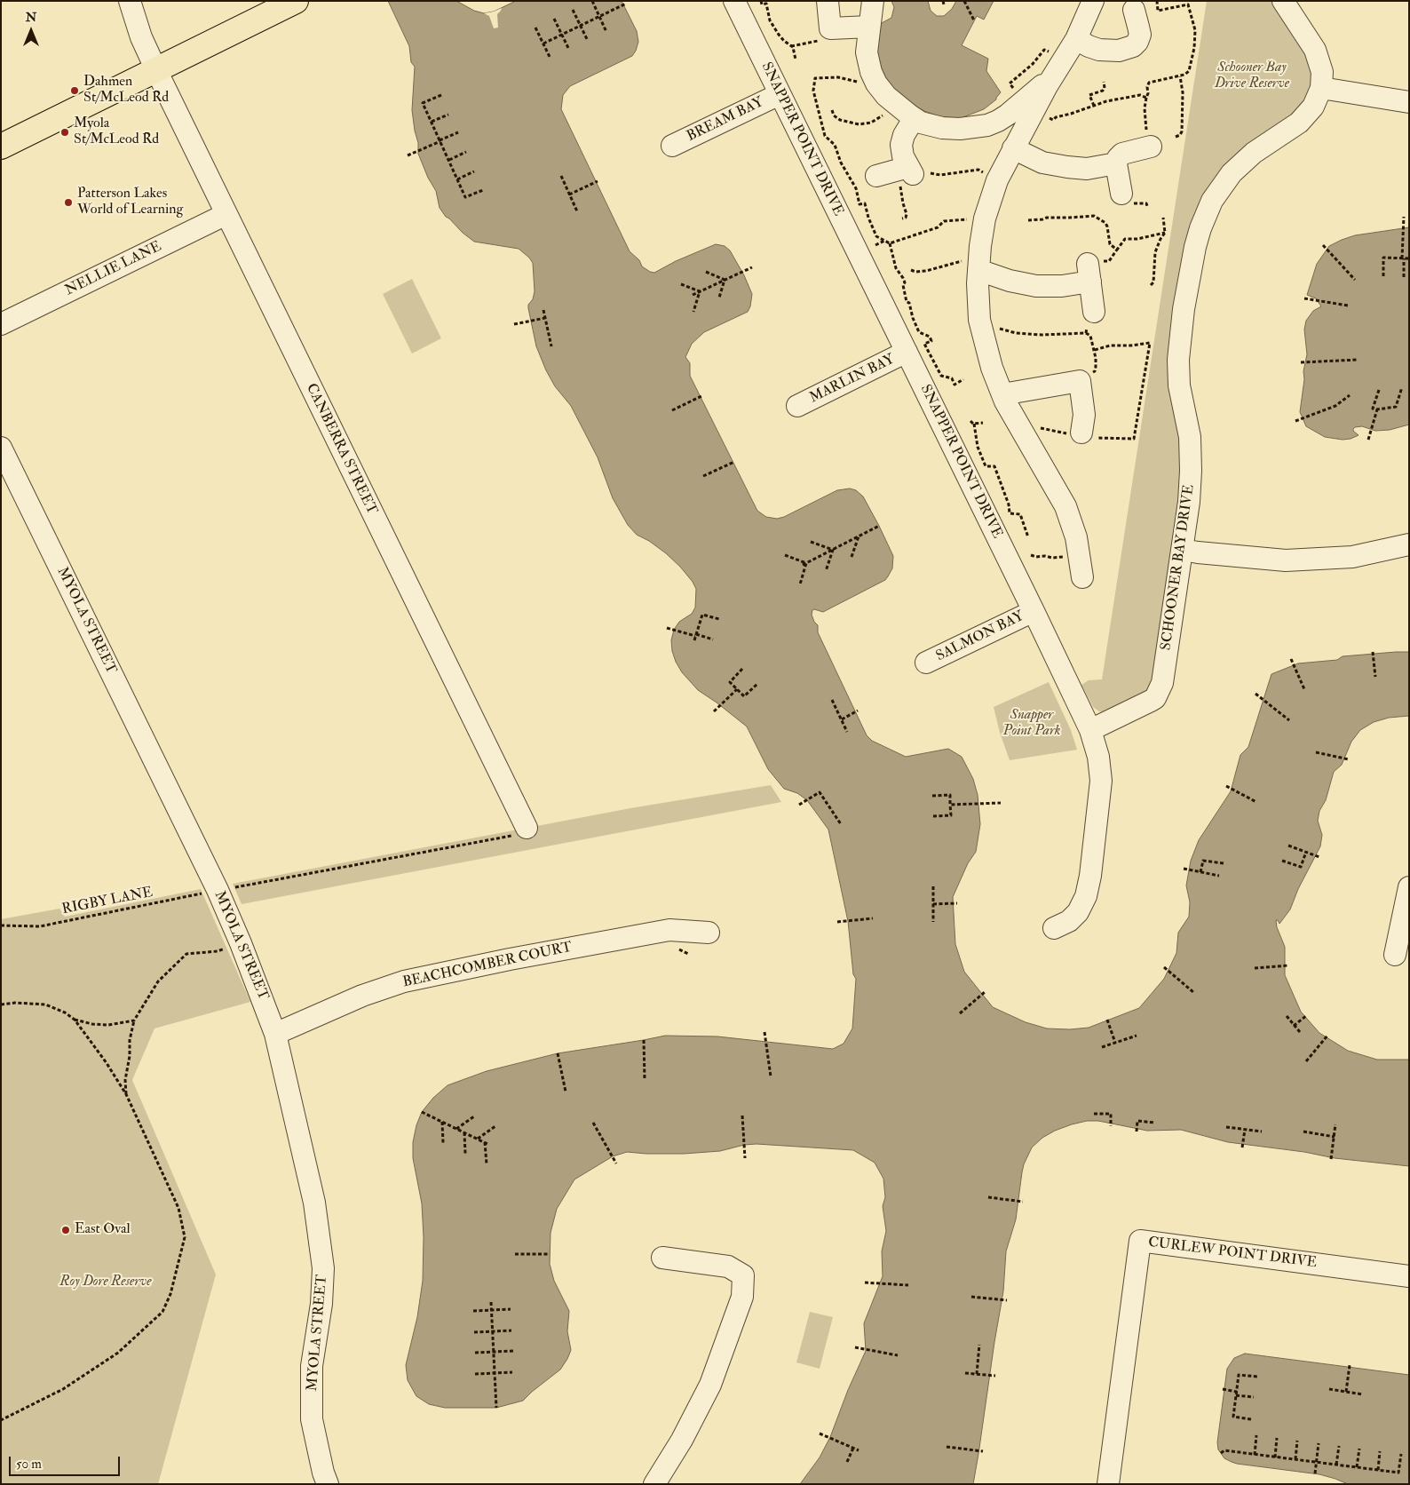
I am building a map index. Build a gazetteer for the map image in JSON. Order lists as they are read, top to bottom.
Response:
{
  "streets": {
    "street": [
      "BREAM BAY",
      "SNAPPER POINT DRIVE",
      "NELLIE LANE",
      "MARLIN BAY",
      "CANBERRA STREET",
      "SCHOONER BAY DRIVE",
      "MYOLA STREET",
      "SALMON BAY",
      "BEACHCOMBER COURT",
      "CURLEW POINT DRIVE"
    ],
    "path": ["RIGBY LANE"]
  },
  "crossings": [
    ["BREAM BAY", "SNAPPER POINT DRIVE"],
    ["SNAPPER POINT DRIVE", "MARLIN BAY"],
    ["SNAPPER POINT DRIVE", "SCHOONER BAY DRIVE"],
    ["SNAPPER POINT DRIVE", "SALMON BAY"],
    ["NELLIE LANE", "CANBERRA STREET"],
    ["CANBERRA STREET", "RIGBY LANE"],
    ["MYOLA STREET", "RIGBY LANE"],
    ["MYOLA STREET", "BEACHCOMBER COURT"]
  ],
  "parks": ["Schooner Bay Drive Reserve", "Snapper Point Park", "Roy Dore Reserve"],
  "places": [
    "Dahmen St/McLeod Rd",
    "Myola St/McLeod Rd",
    "Patterson Lakes World of Learning",
    "East Oval"
  ],
  "scale_bar": "50 m",
  "north": "top"
}
